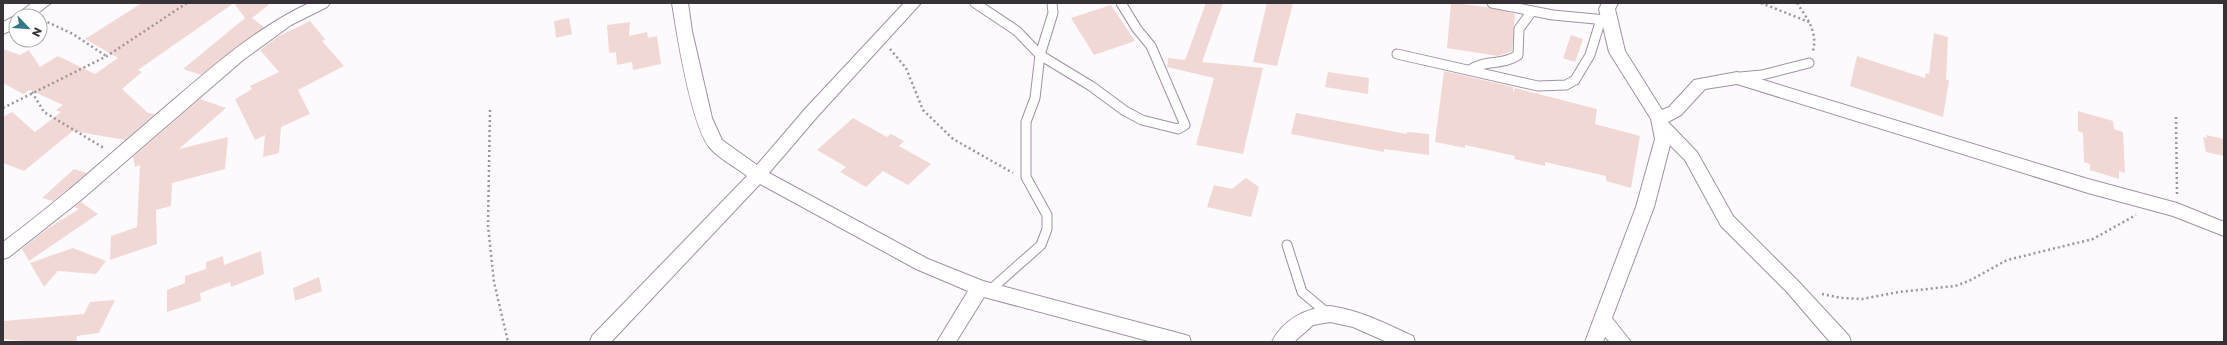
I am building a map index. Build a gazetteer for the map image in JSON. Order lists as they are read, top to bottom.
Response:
{
  "north": "bottom right"
}
